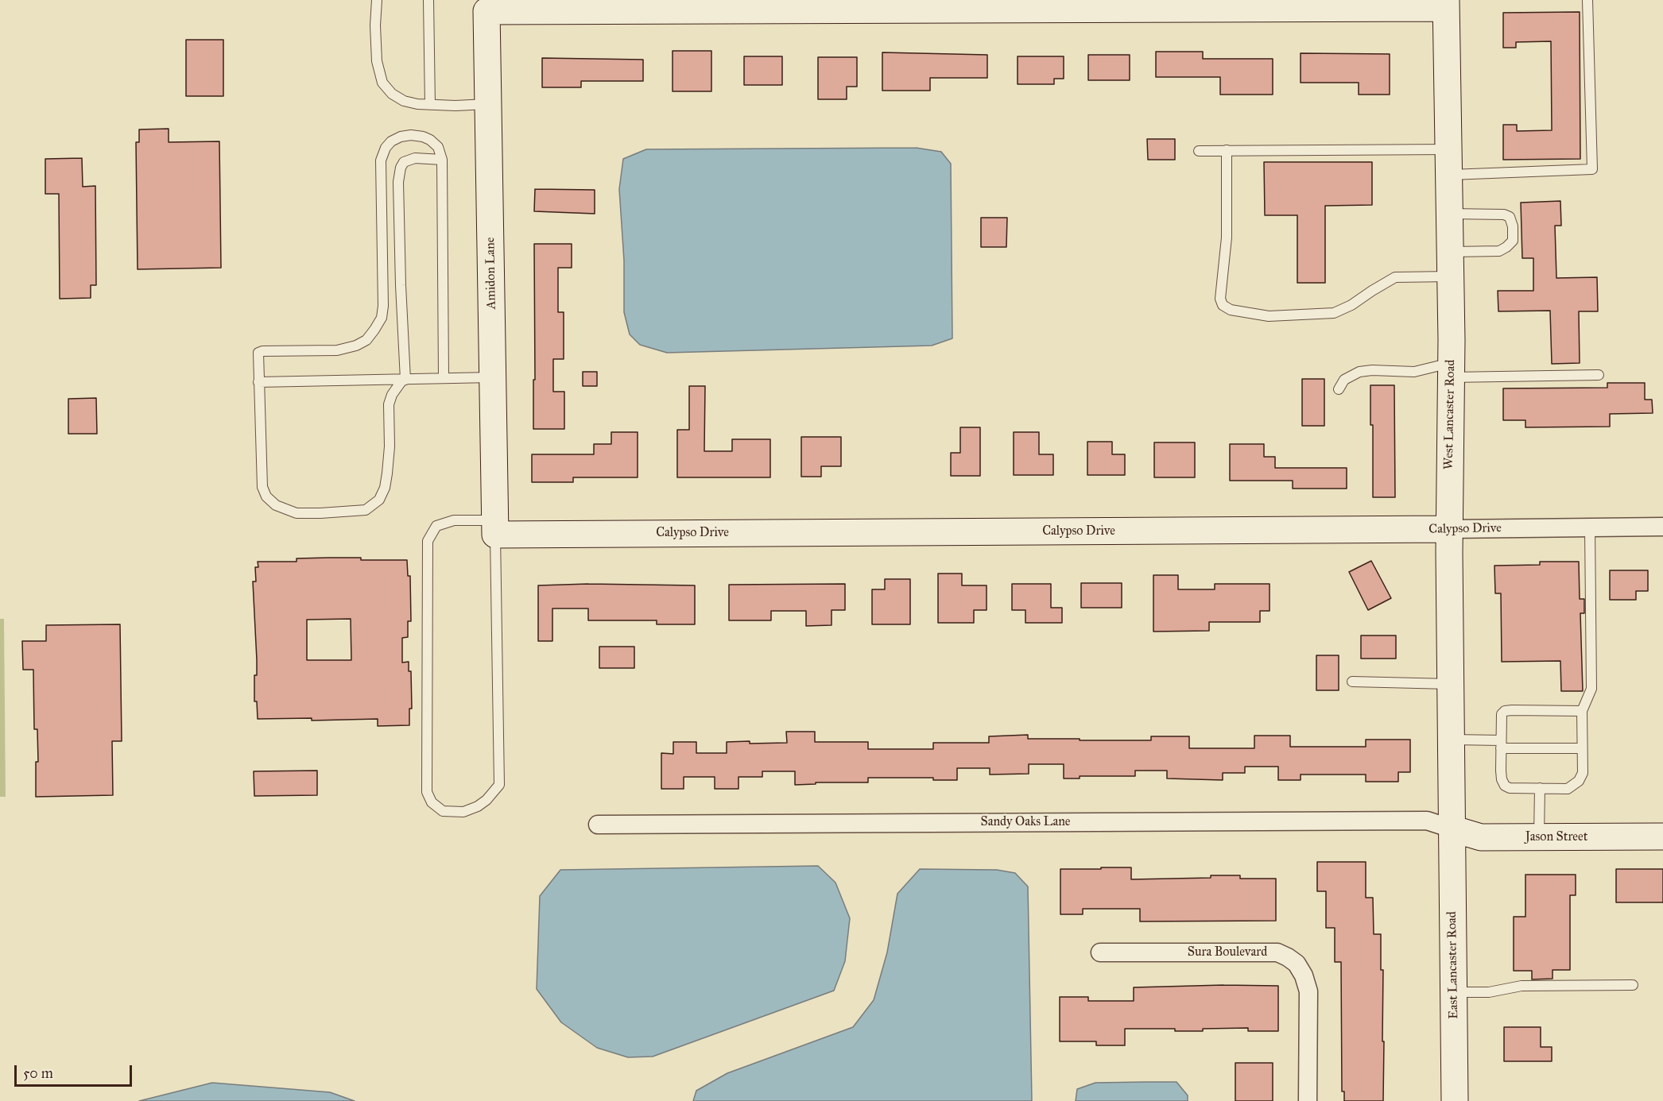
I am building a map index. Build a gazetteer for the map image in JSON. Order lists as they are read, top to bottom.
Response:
{
  "streets": {
    "street": [
      "Amidon Lane",
      "West Lancaster Road",
      "Calypso Drive",
      "Sandy Oaks Lane",
      "Jason Street",
      "Sura Boulevard",
      "East Lancaster Road"
    ]
  },
  "crossings": [
    ["Amidon Lane", "Calypso Drive"],
    ["West Lancaster Road", "Calypso Drive"],
    ["West Lancaster Road", "Sandy Oaks Lane"],
    ["West Lancaster Road", "Jason Street"],
    ["West Lancaster Road", "East Lancaster Road"],
    ["Sandy Oaks Lane", "Jason Street"],
    ["Sandy Oaks Lane", "East Lancaster Road"],
    ["Jason Street", "East Lancaster Road"]
  ],
  "scale_bar": "50 m"
}
